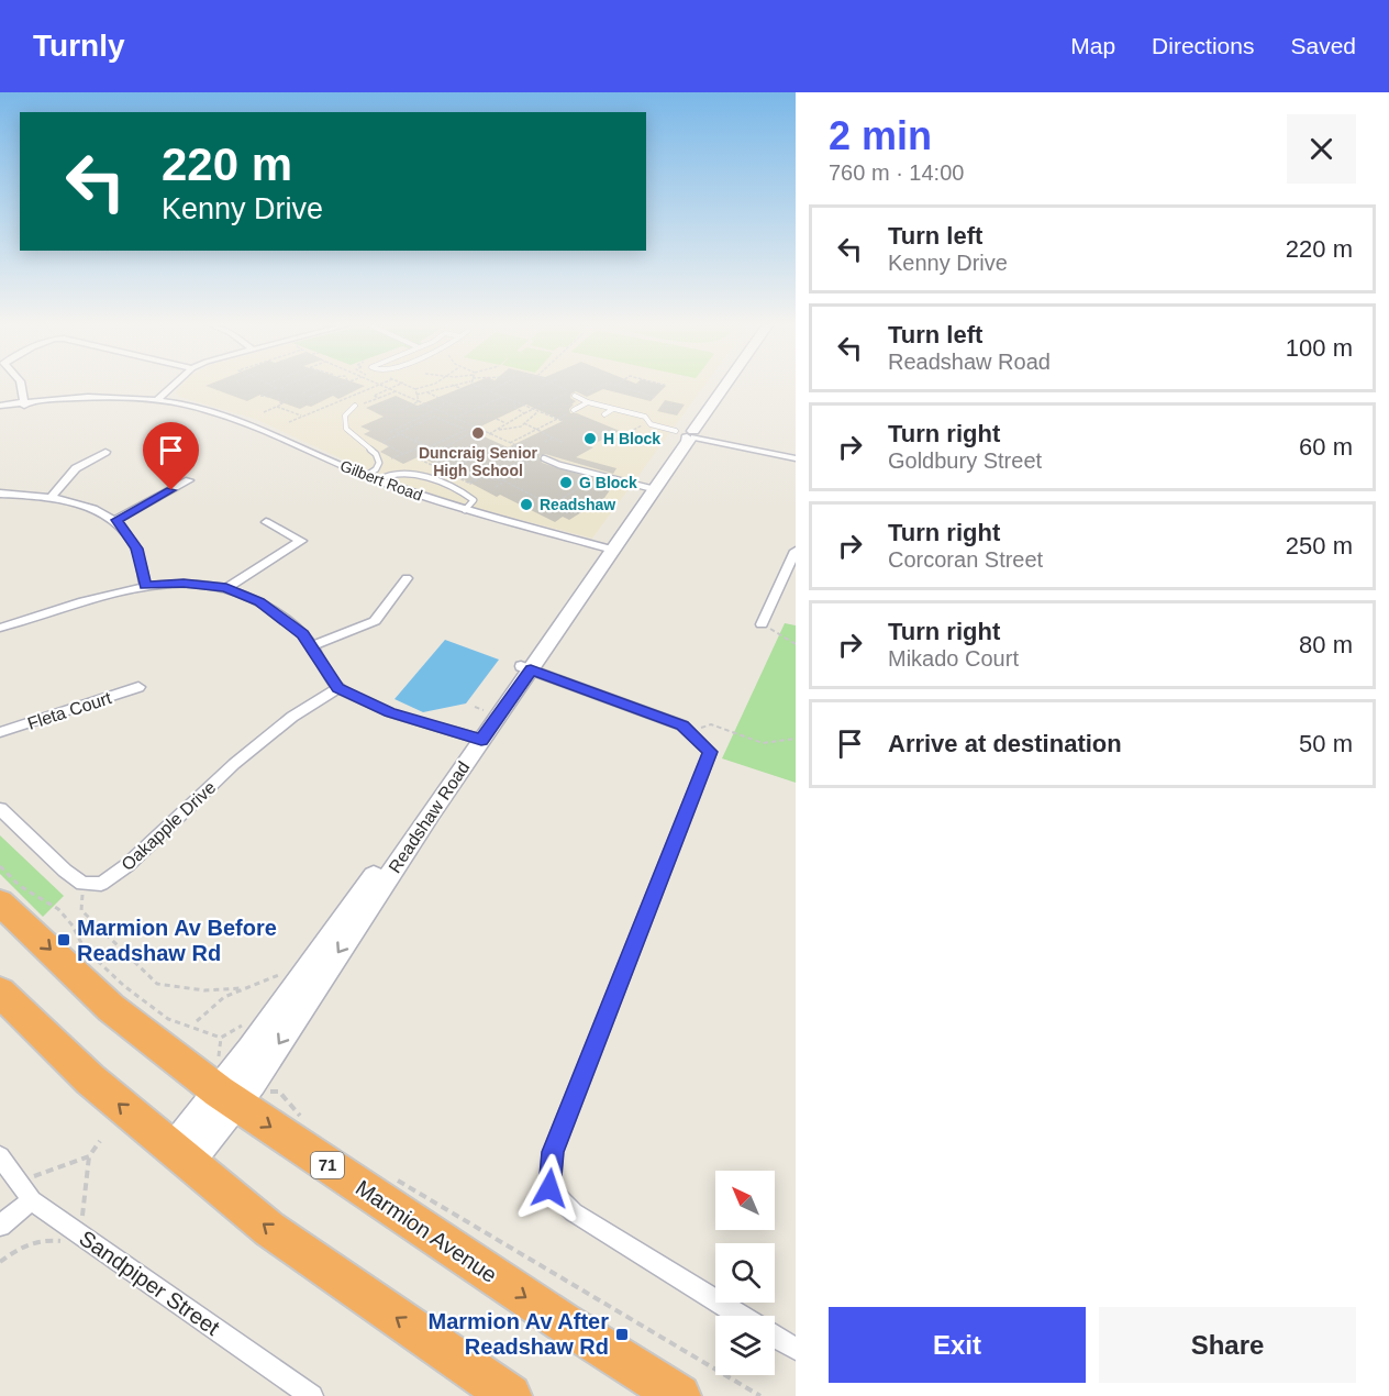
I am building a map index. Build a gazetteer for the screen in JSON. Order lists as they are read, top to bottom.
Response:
{
  "streets": {
    "highway": ["71", "Marmion Avenue"],
    "street": [
      "Gilbert Road",
      "Fleta Court",
      "Readshaw Road",
      "Oakapple Drive",
      "Sandpiper Street"
    ]
  },
  "crossings": [
    ["Gilbert Road", "Readshaw Road"],
    ["Readshaw Road", "Marmion Avenue"]
  ],
  "places": {
    "other": [
      "Duncraig Senior High School",
      "H Block",
      "G Block",
      "Readshaw"
    ],
    "transit": ["Marmion Av Before Readshaw Rd", "Marmion Av After Readshaw Rd"]
  },
  "north": "top left",
  "page": {
    "header": "Turnly",
    "nav": ["Map", "Directions", "Saved"],
    "heading": ["2 min", "760 m · 14:00"],
    "turn": ["220 m", "Kenny Drive"],
    "list": [
      {
        "name": "Turn left",
        "note": "Kenny Drive",
        "value": "220 m"
      },
      {
        "name": "Turn left",
        "note": "Readshaw Road",
        "value": "100 m"
      },
      {
        "name": "Turn right",
        "note": "Goldbury Street",
        "value": "60 m"
      },
      {
        "name": "Turn right",
        "note": "Corcoran Street",
        "value": "250 m"
      },
      {
        "name": "Turn right",
        "note": "Mikado Court",
        "value": "80 m"
      },
      {
        "name": "Arrive at destination",
        "value": "50 m"
      }
    ],
    "buttons": ["Exit", "Share"]
  }
}
